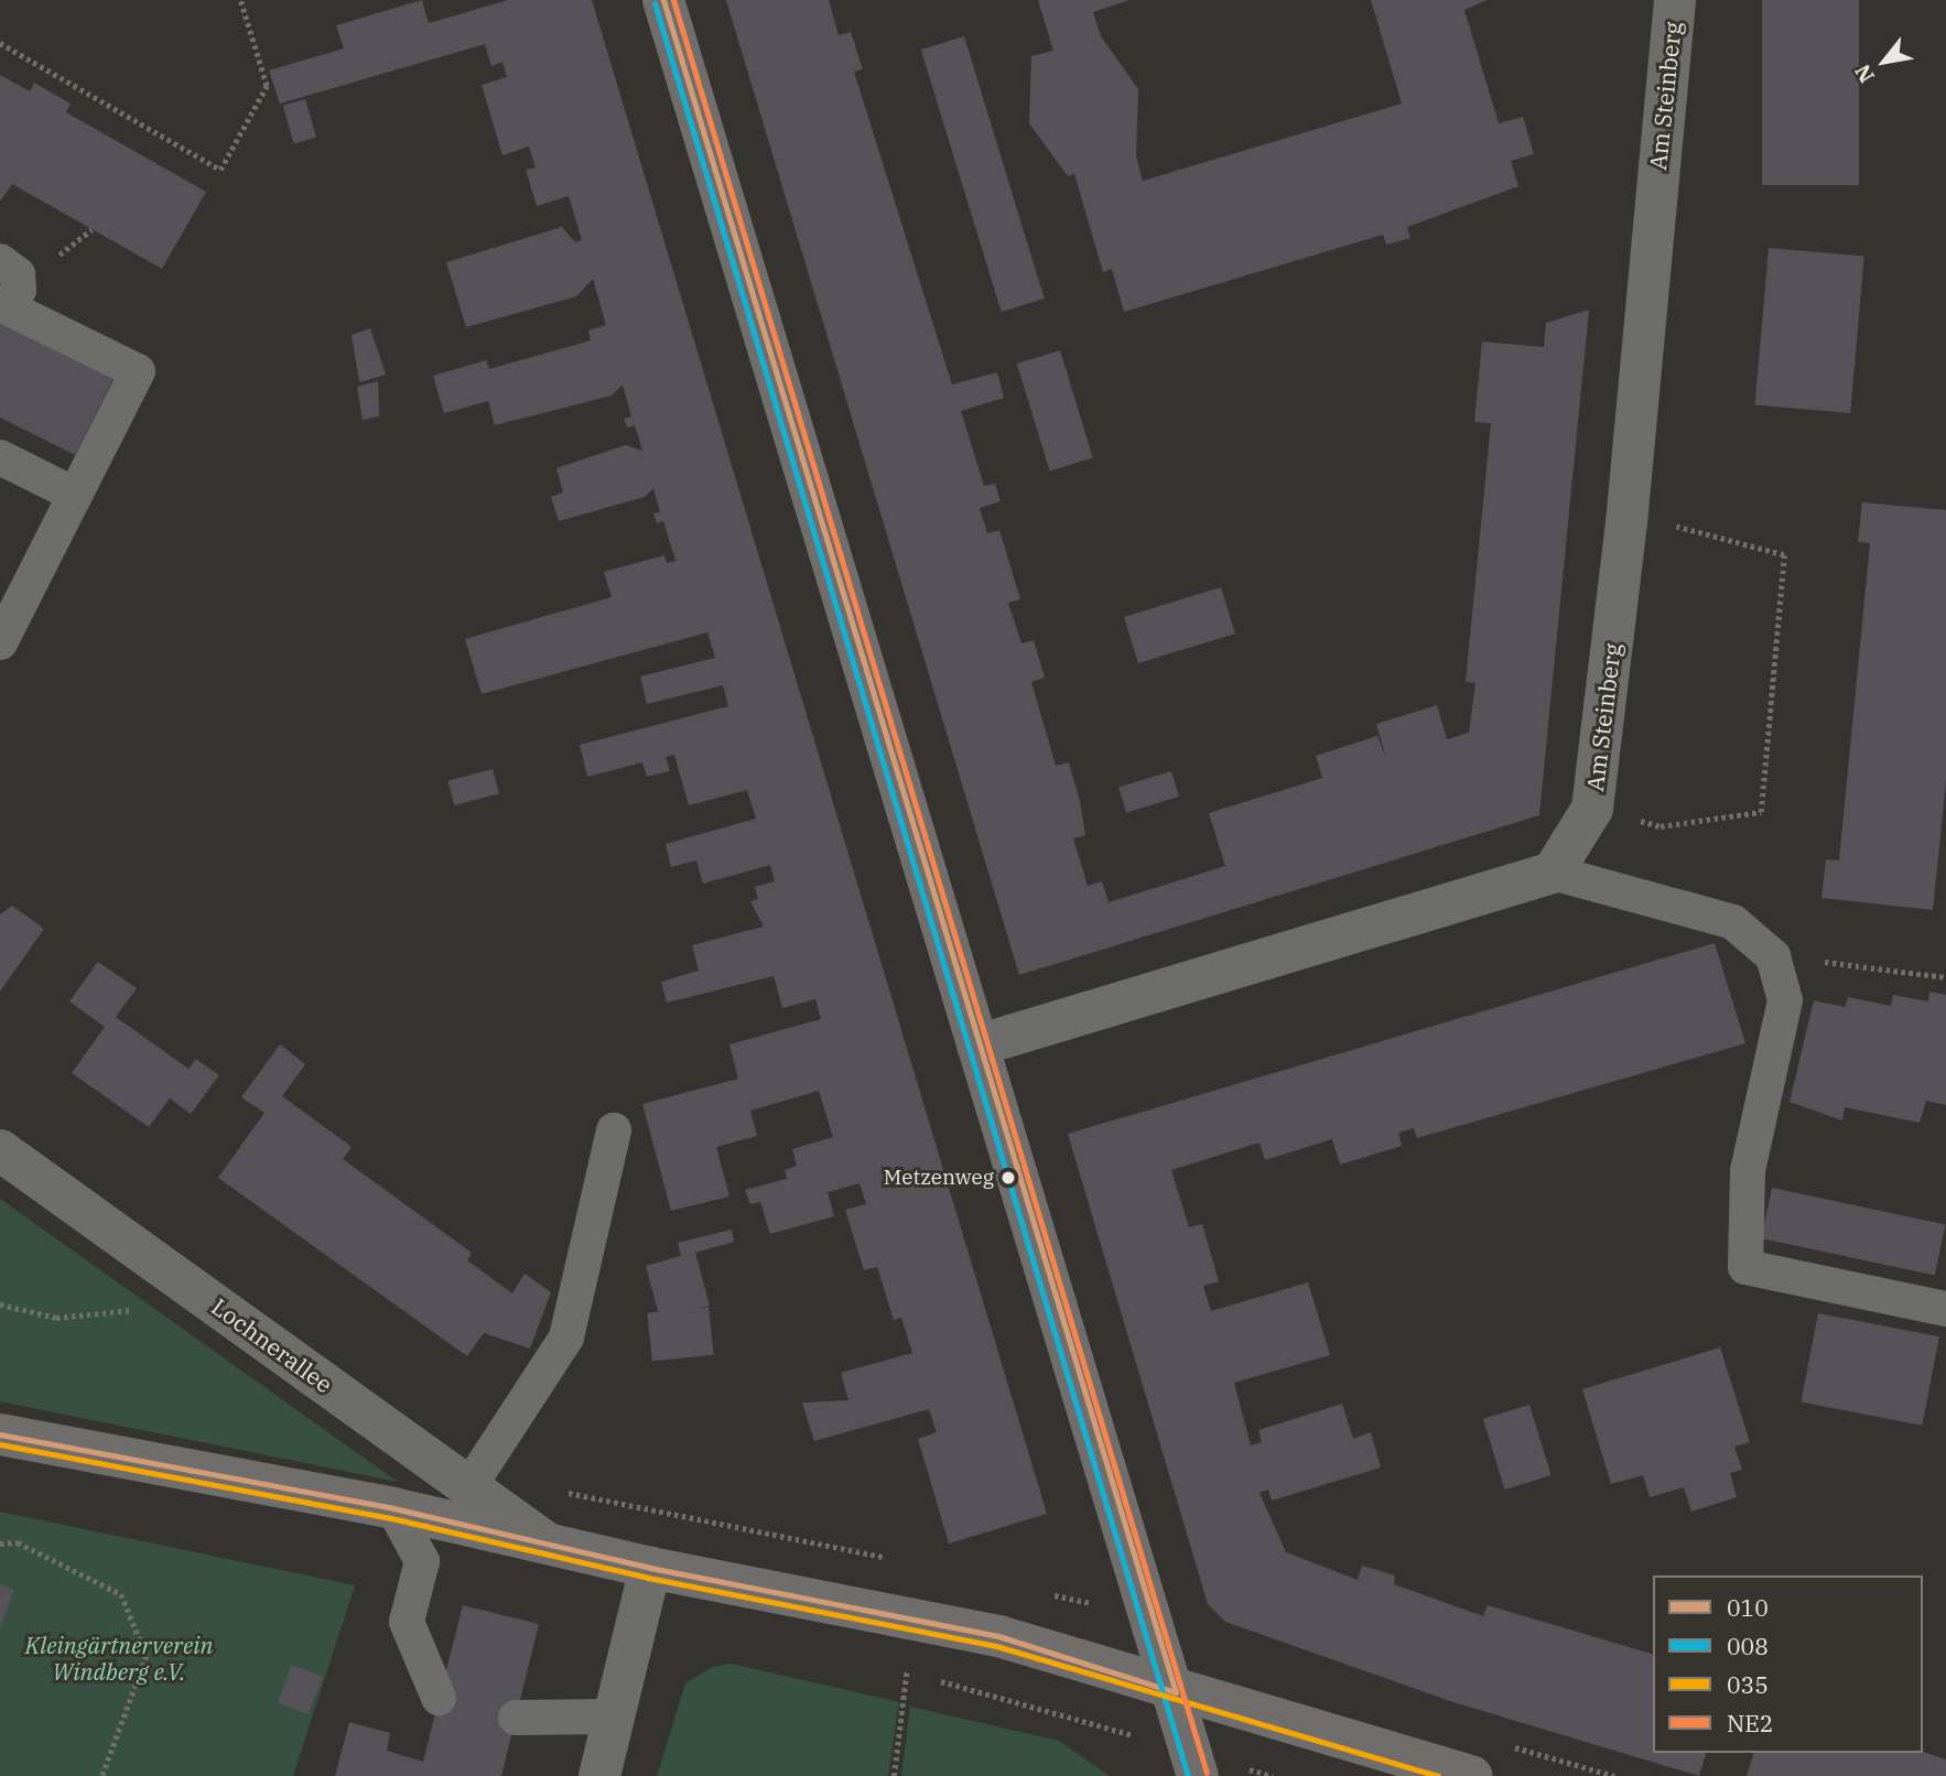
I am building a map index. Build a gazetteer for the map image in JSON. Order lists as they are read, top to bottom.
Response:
{
  "streets": {
    "street": ["Am Steinberg", "Lochnerallee"]
  },
  "parks": ["Kleingärtnerverein Windberg e.V."],
  "places": ["Metzenweg"],
  "lines": [
    "transit line 010",
    "transit line NE2",
    "transit line 008",
    "transit line 035"
  ],
  "legend": [
    "010",
    "008",
    "035",
    "NE2"
  ],
  "north": "bottom left"
}
